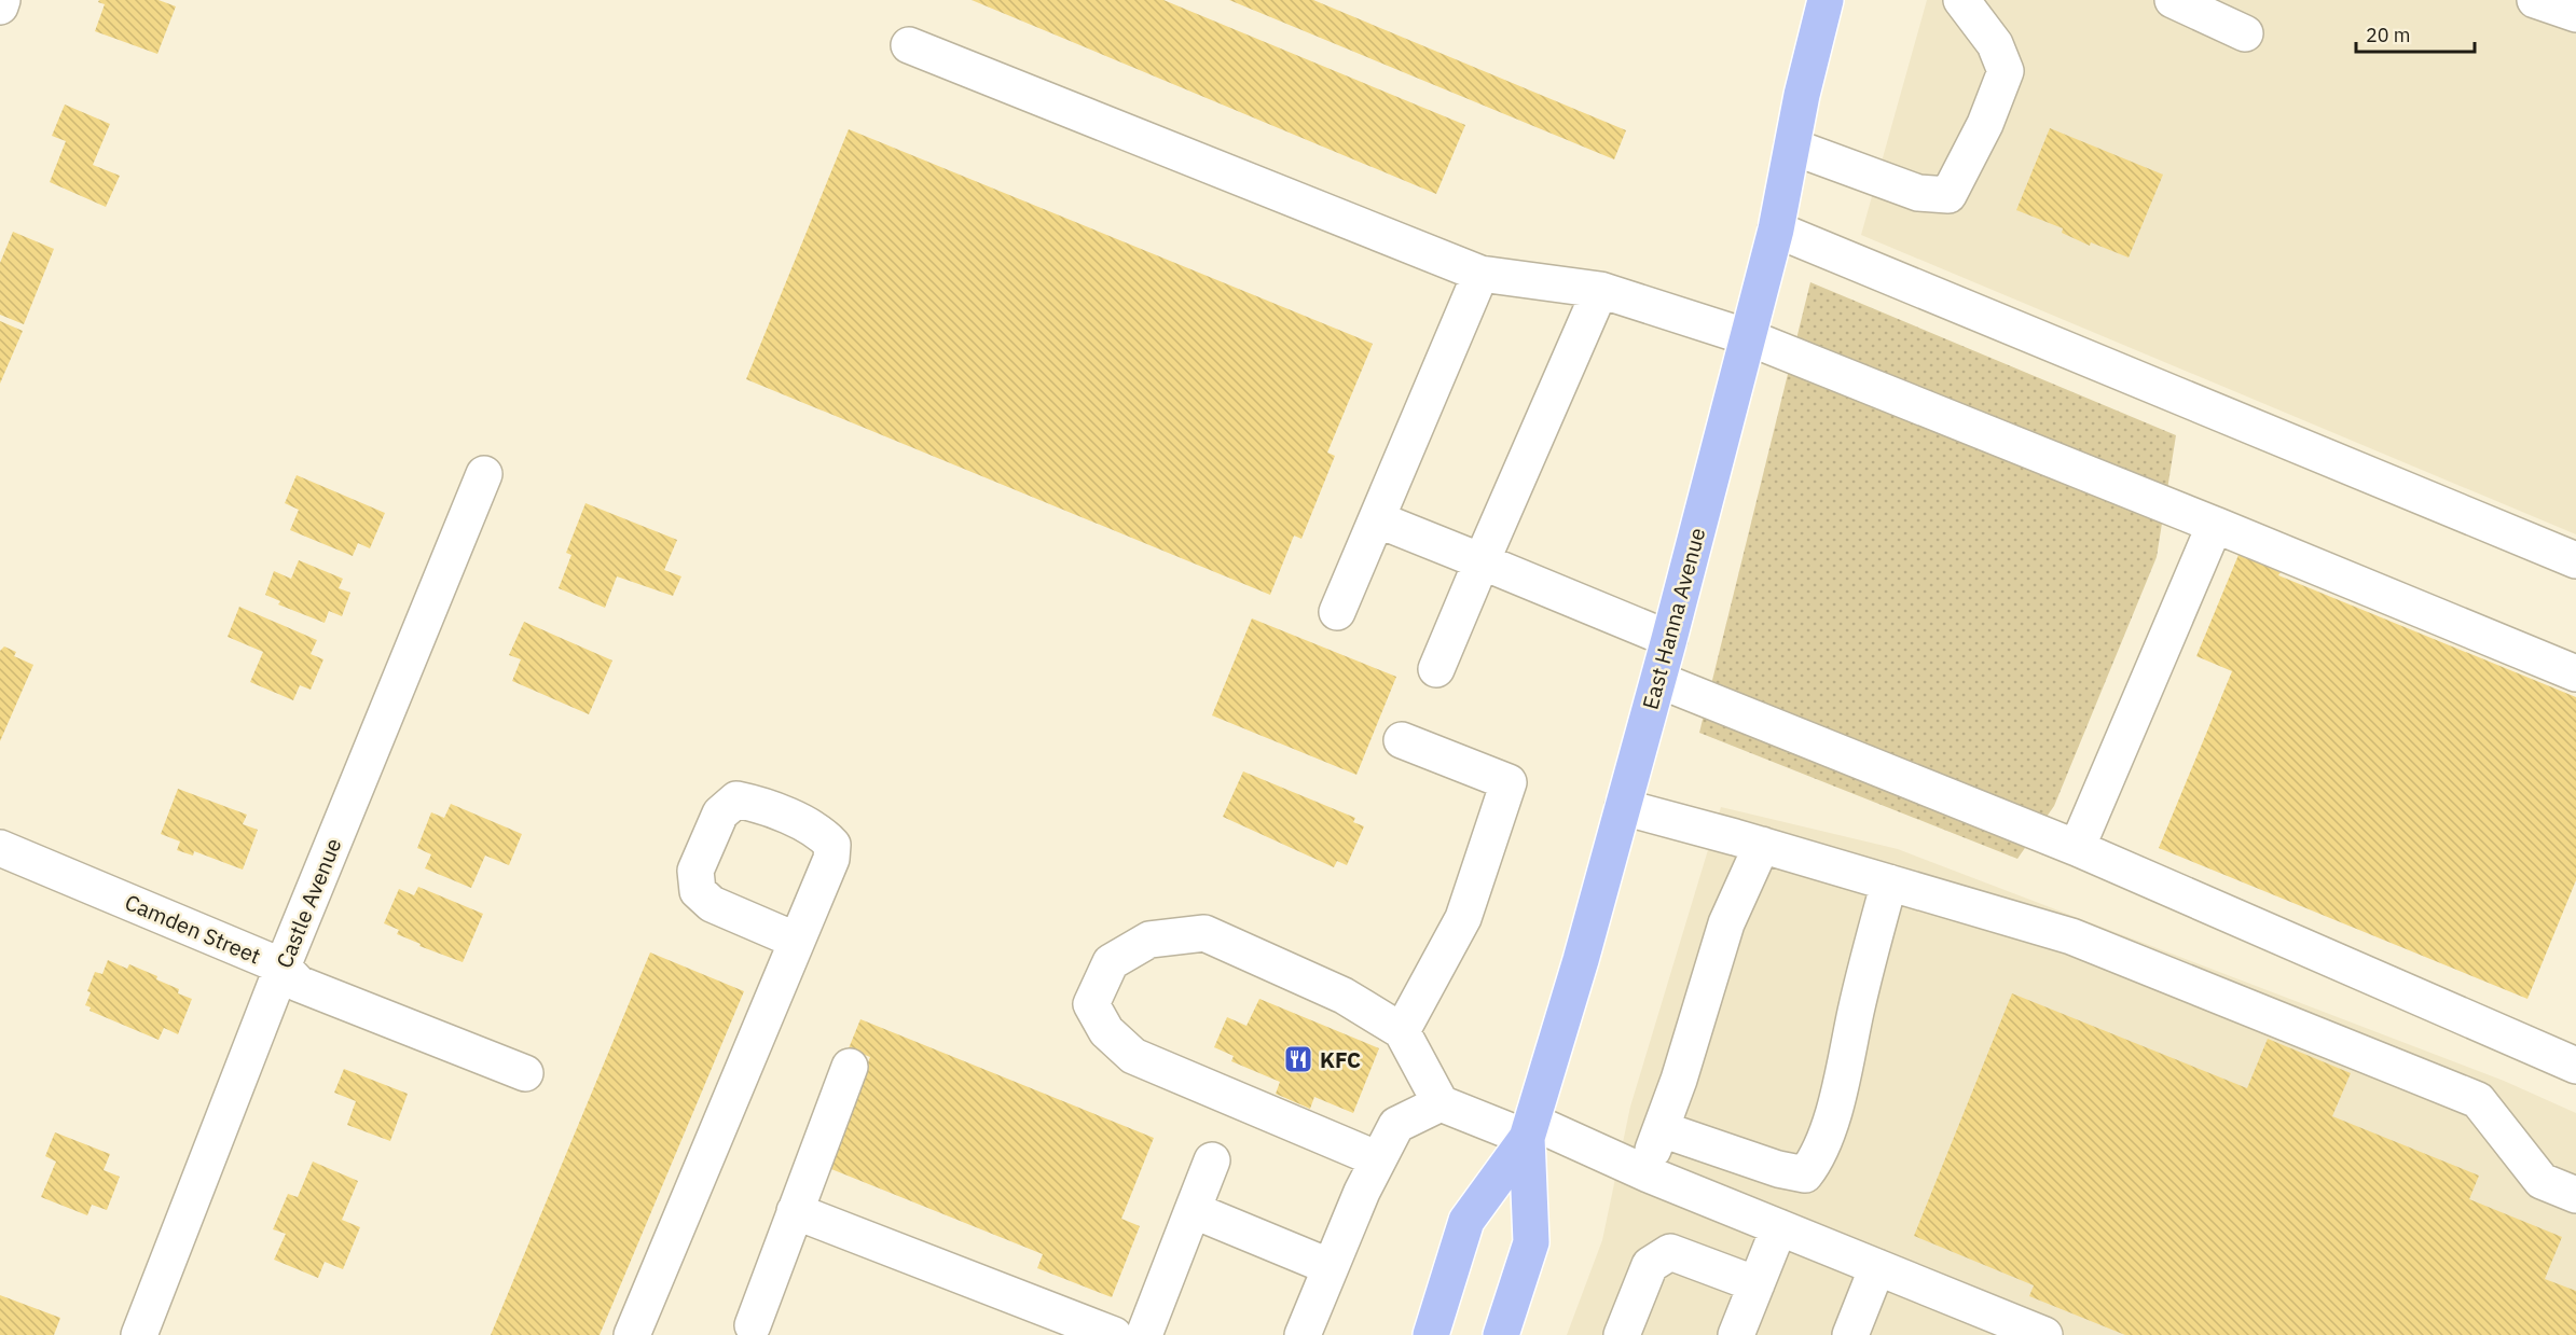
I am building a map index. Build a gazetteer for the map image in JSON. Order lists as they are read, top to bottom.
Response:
{
  "streets": {
    "main road": ["East Hanna Avenue"],
    "street": ["Castle Avenue", "Camden Street"]
  },
  "crossings": [
    ["Castle Avenue", "Camden Street"]
  ],
  "places": {
    "restaurant": ["KFC"]
  },
  "scale_bar": "20 m"
}
